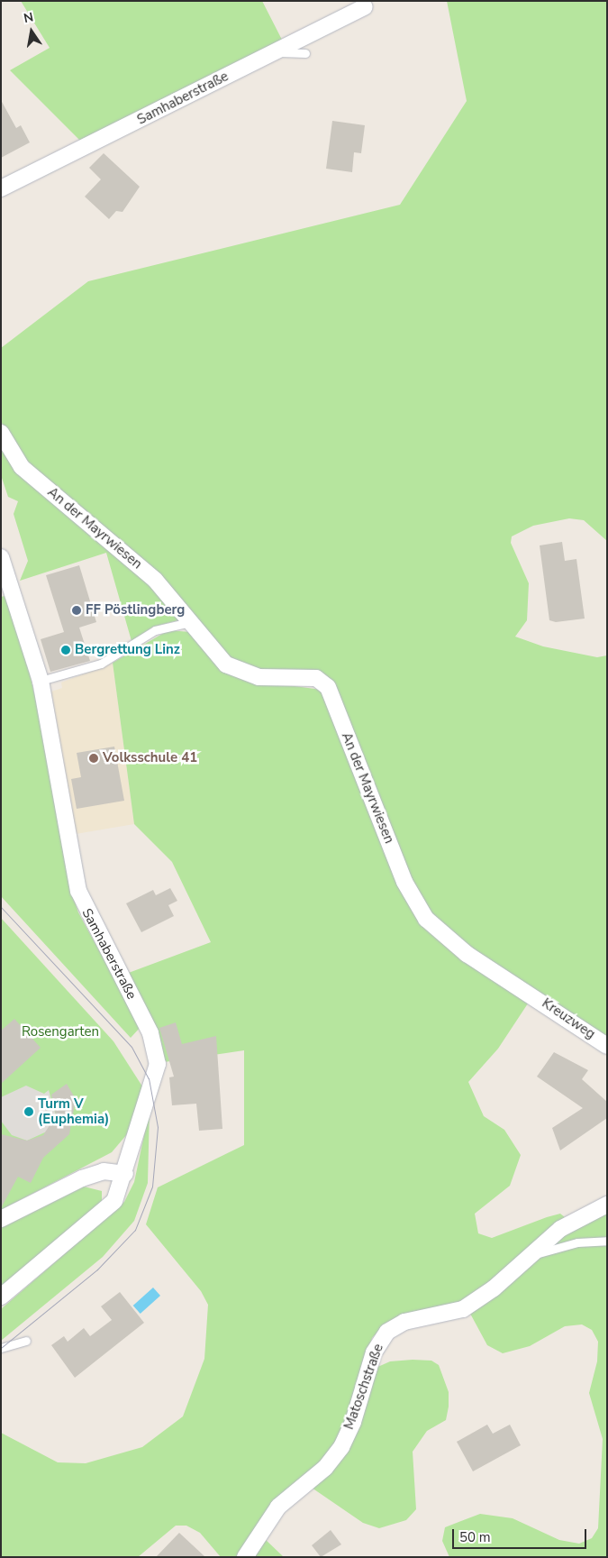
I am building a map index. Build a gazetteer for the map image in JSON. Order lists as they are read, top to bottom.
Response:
{
  "streets": {
    "street": [
      "Samhaberstraße",
      "An der Mayrwiesen",
      "Kreuzweg",
      "Matoschstraße"
    ]
  },
  "crossings": [
    ["An der Mayrwiesen", "Kreuzweg"]
  ],
  "parks": ["Rosengarten"],
  "places": [
    "FF Pöstlingberg",
    "Bergrettung Linz",
    "Volksschule 41",
    "Turm V (Euphemia)"
  ],
  "scale_bar": "50 m",
  "north": "top"
}
